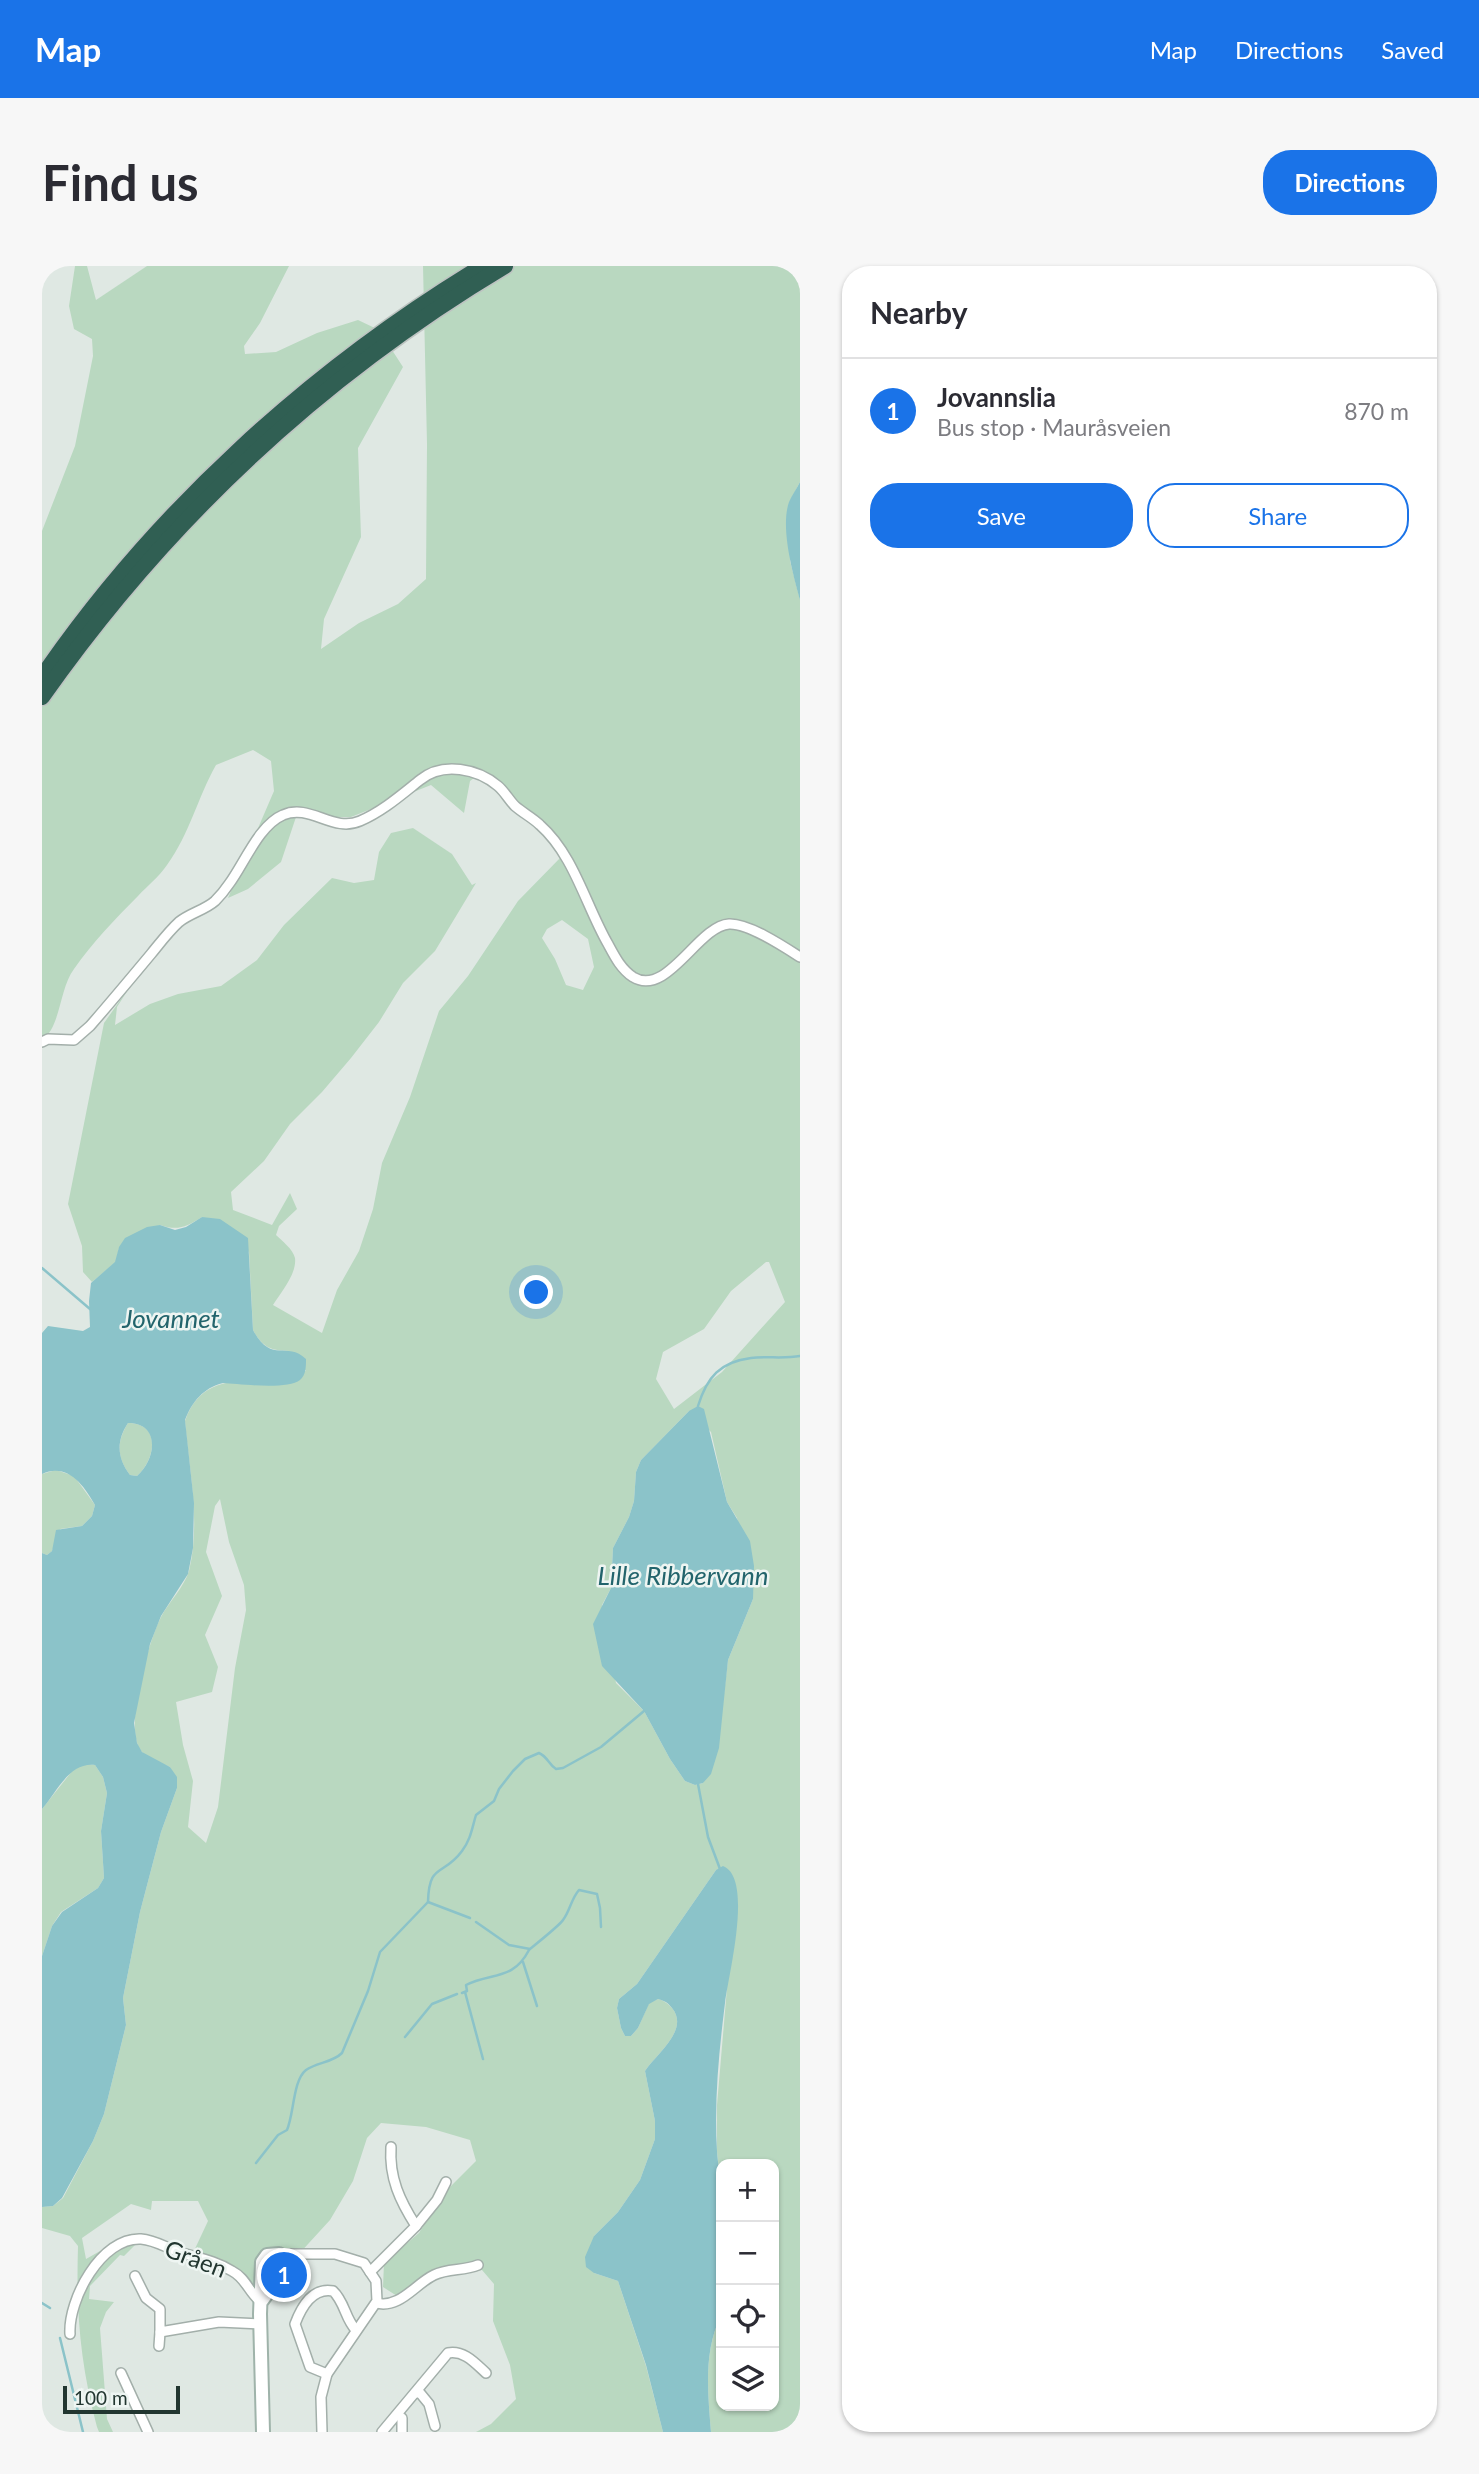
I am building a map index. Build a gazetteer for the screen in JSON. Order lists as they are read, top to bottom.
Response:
{
  "streets": {
    "street": ["Gråen"]
  },
  "water": ["Jovannet", "Lille Ribbervann"],
  "scale_bar": "100 m",
  "page": {
    "header": "Map",
    "nav": ["Map", "Directions", "Saved"],
    "buttons": [
      "Directions",
      ["Save", "Share"]
    ],
    "title": "Find us",
    "heading": "Nearby",
    "list": [
      {
        "mark": "1",
        "name": "Jovannslia",
        "note": "Bus stop · Mauråsveien",
        "value": "870 m"
      }
    ],
    "map_buttons": ["+", "−"],
    "pins": "1",
    "scale": "100 m"
  }
}
